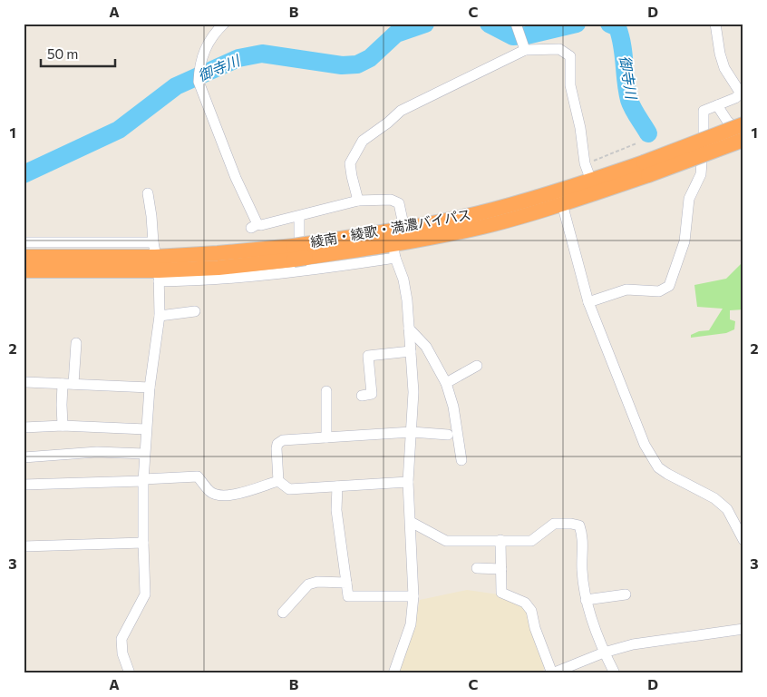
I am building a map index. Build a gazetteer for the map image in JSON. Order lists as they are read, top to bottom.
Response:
{
  "streets": {
    "highway": ["綾南・綾歌・満濃バイパス"]
  },
  "water": ["御寺川"],
  "scale_bar": "50 m",
  "grid": {
    "columns": [
      "A",
      "B",
      "C",
      "D"
    ],
    "rows": ["1", "2", "3"]
  }
}
